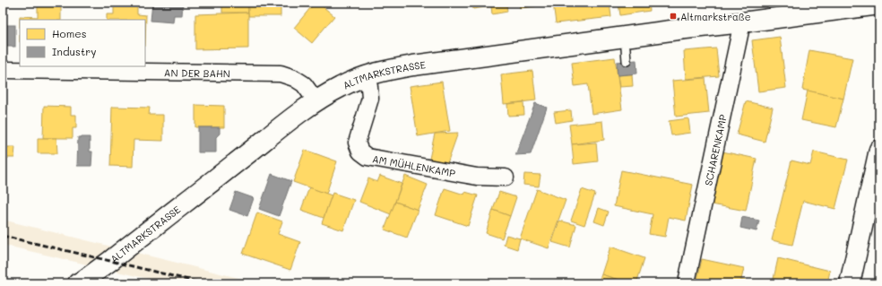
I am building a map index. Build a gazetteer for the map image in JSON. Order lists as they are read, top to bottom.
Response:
{
  "streets": {
    "main road": ["ALTMARKSTRASSE"],
    "street": ["AN DER BAHN", "SCHARENKAMP", "AM MÜHLENKAMP"]
  },
  "crossings": [
    ["AN DER BAHN", "ALTMARKSTRASSE"],
    ["ALTMARKSTRASSE", "SCHARENKAMP"],
    ["ALTMARKSTRASSE", "AM MÜHLENKAMP"]
  ],
  "places": {
    "transit": ["Altmarkstraße"]
  },
  "legend": ["Homes", "Industry"]
}
